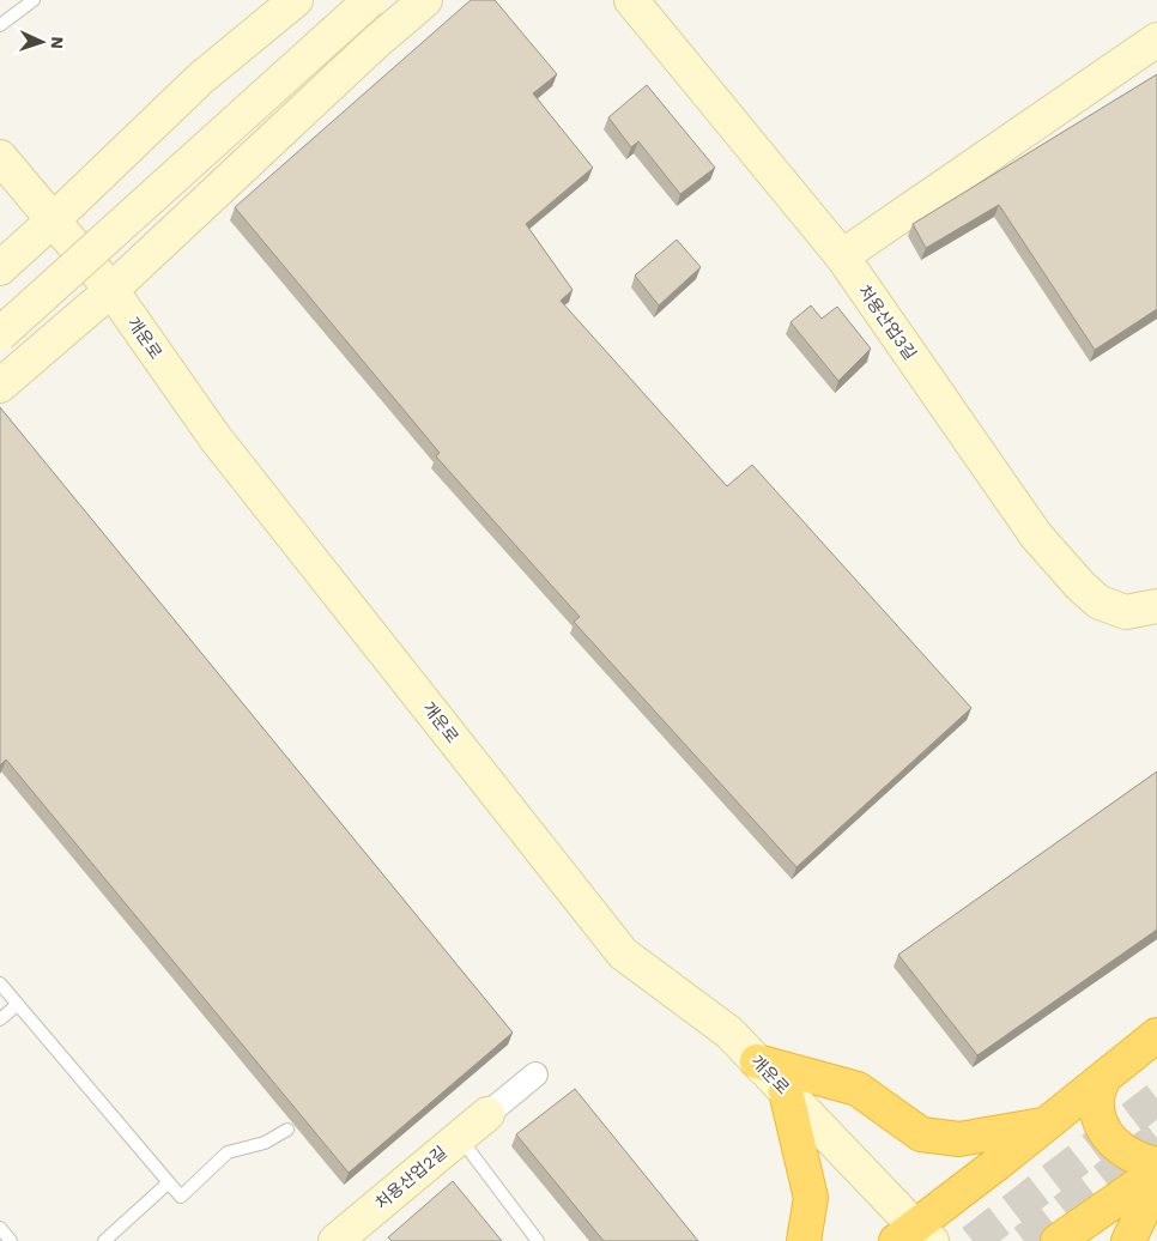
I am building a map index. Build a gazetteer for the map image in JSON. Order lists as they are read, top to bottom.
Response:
{
  "streets": {
    "main road": ["처용산업3길", "개운로", "처용산업2길"]
  },
  "north": "right"
}
